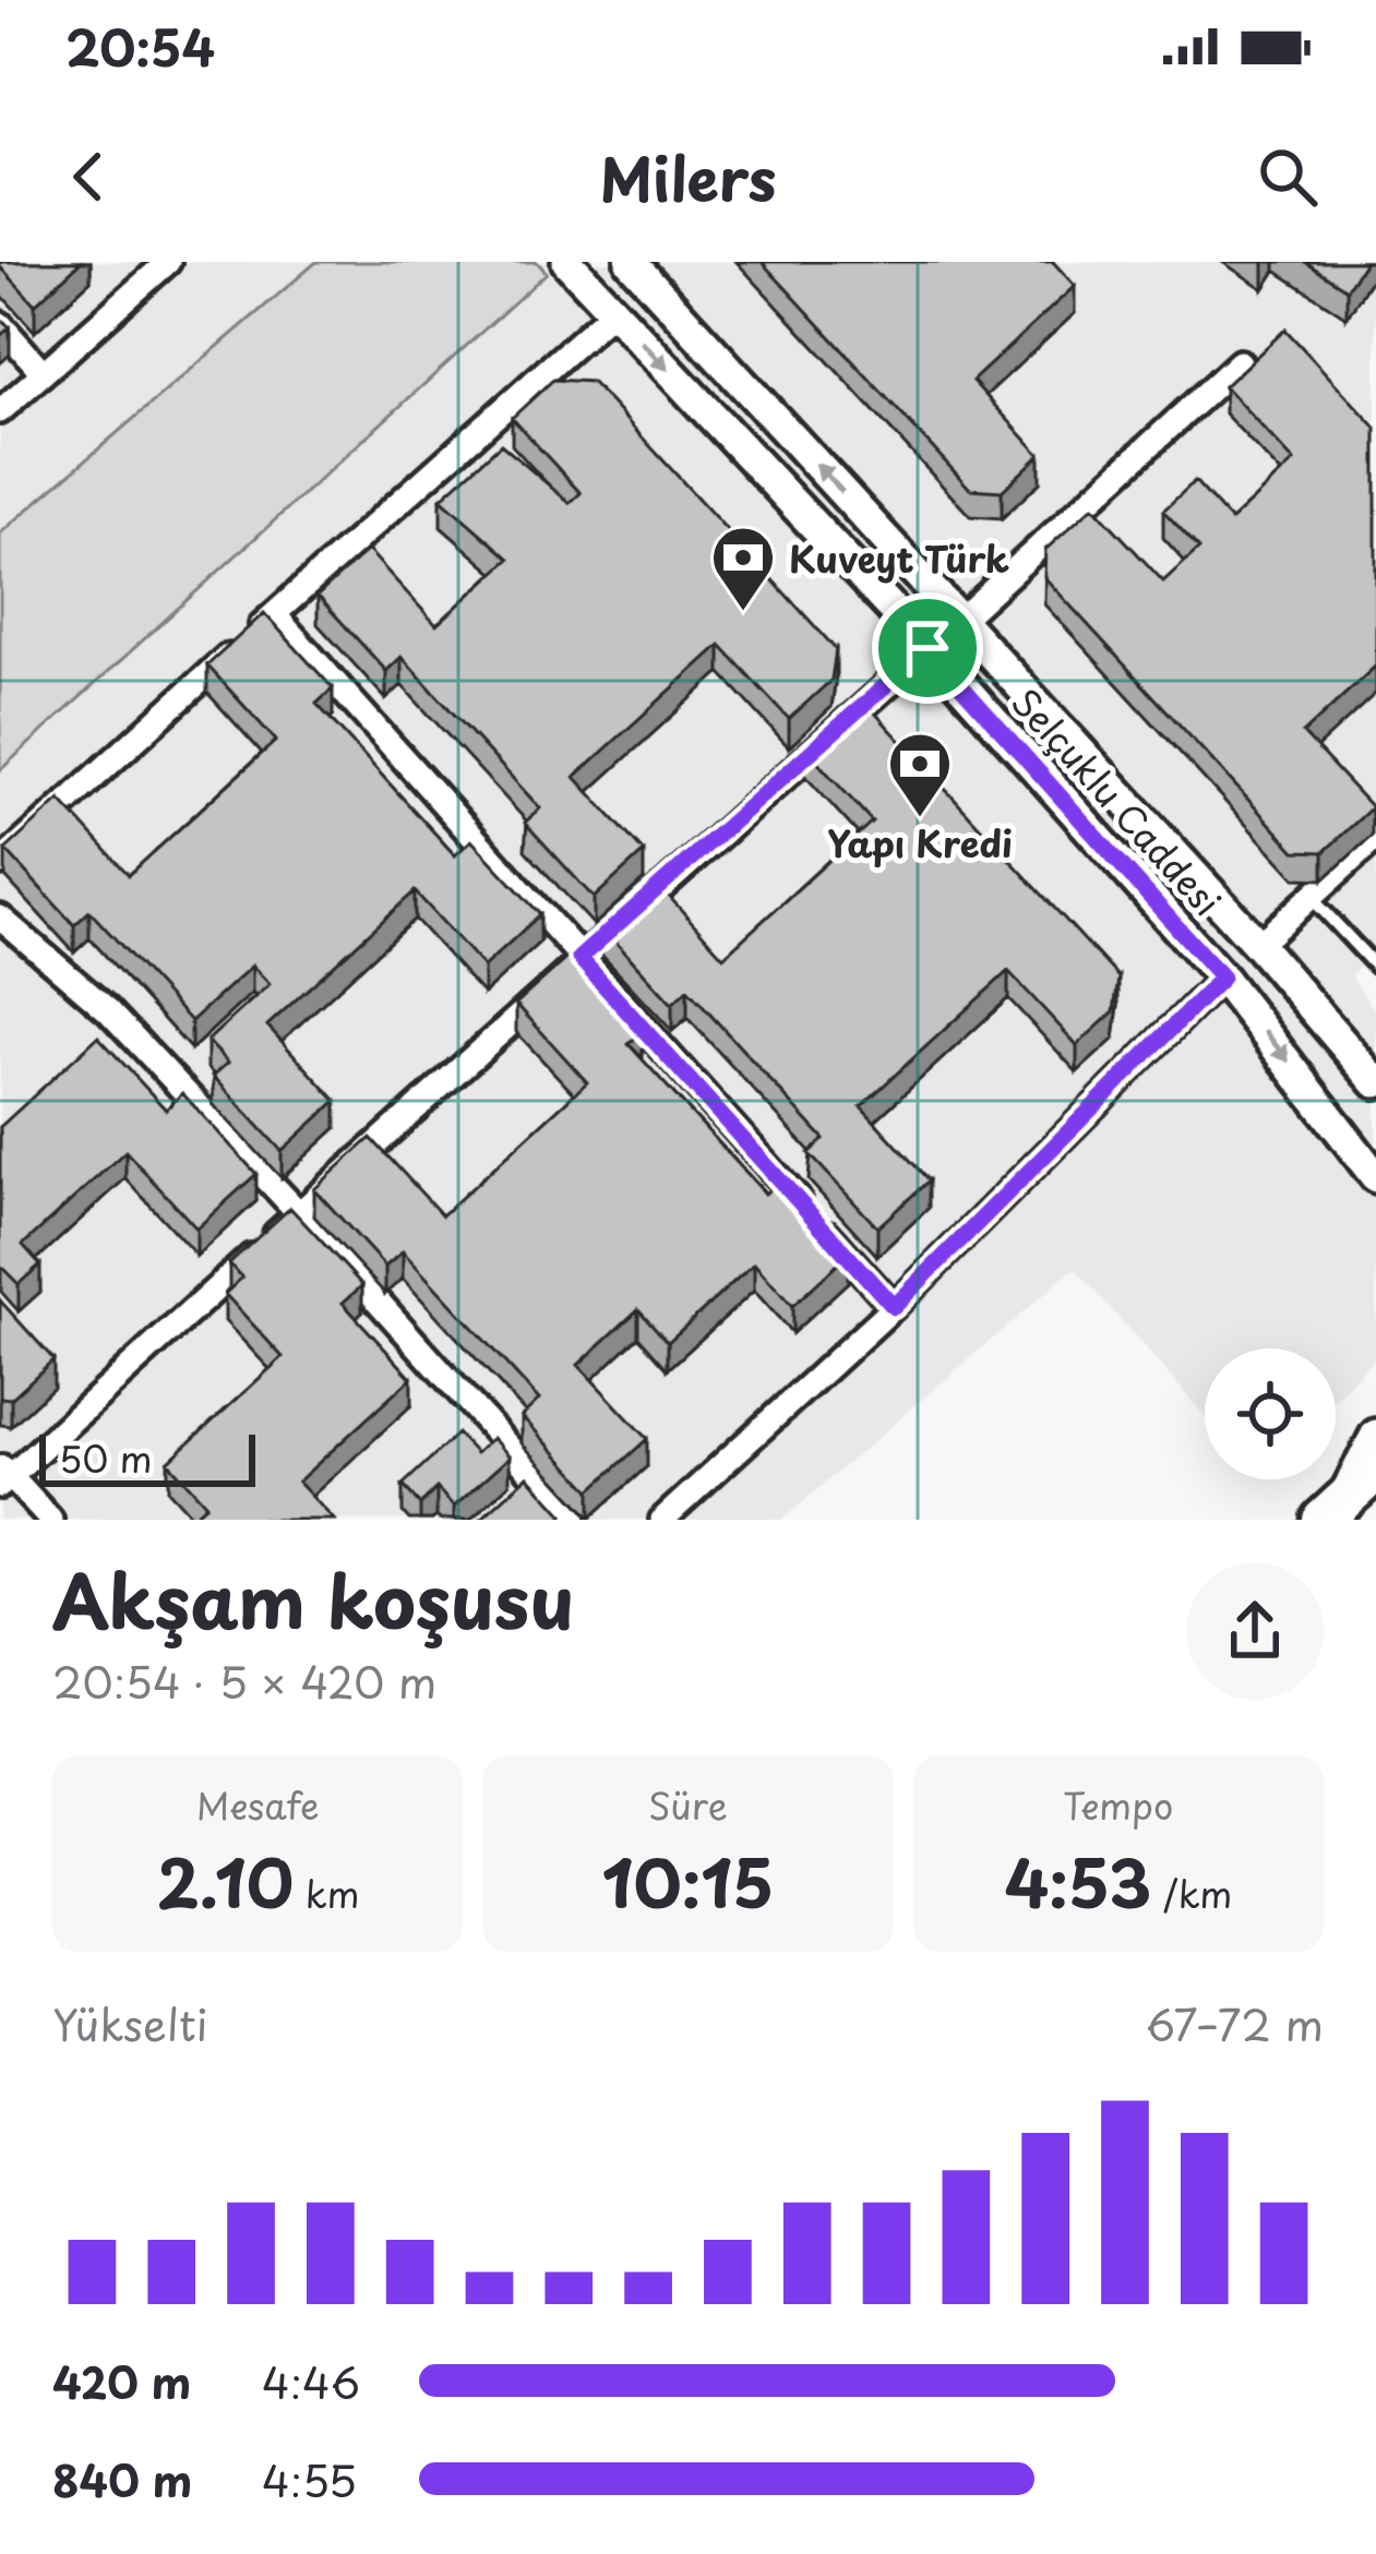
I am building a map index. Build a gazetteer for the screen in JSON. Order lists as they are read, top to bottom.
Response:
{
  "streets": {
    "street": ["Selçuklu Caddesi"]
  },
  "places": {
    "bank": ["Kuveyt Türk", "Yapı Kredi"]
  },
  "scale_bar": "50 m",
  "page": {
    "status": "20:54",
    "header": "Milers",
    "scale": "50 m",
    "heading": ["Akşam koşusu", "20:54 · 5 × 420 m"],
    "stats": [
      ["Mesafe", "2.10 km"],
      ["Süre", "10:15"],
      ["Tempo", "4:53 /km"]
    ],
    "chart": ["Yükselti", "67–72 m"],
    "list": [
      {
        "name": "420 m",
        "note": "4:46"
      },
      {
        "name": "840 m",
        "note": "4:55"
      }
    ]
  }
}
